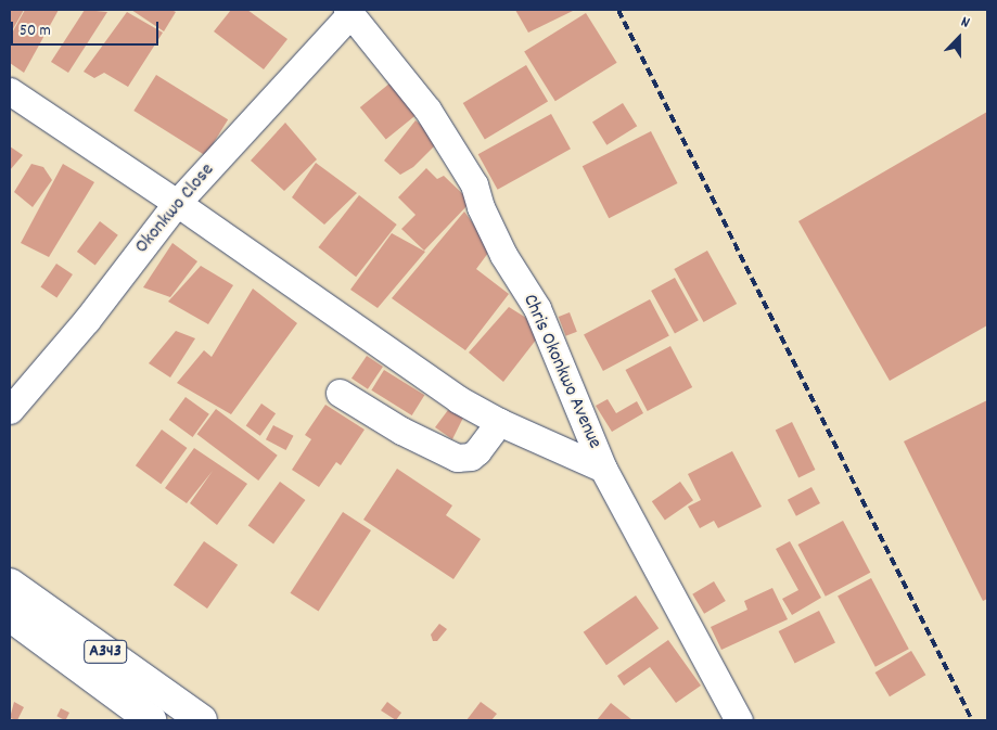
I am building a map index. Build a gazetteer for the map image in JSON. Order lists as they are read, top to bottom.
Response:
{
  "streets": {
    "highway": ["A343"],
    "street": ["Okonkwo Close", "Chris Okonkwo Avenue"]
  },
  "crossings": [
    ["Okonkwo Close", "Chris Okonkwo Avenue"]
  ],
  "scale_bar": "50 m",
  "north": "top"
}
